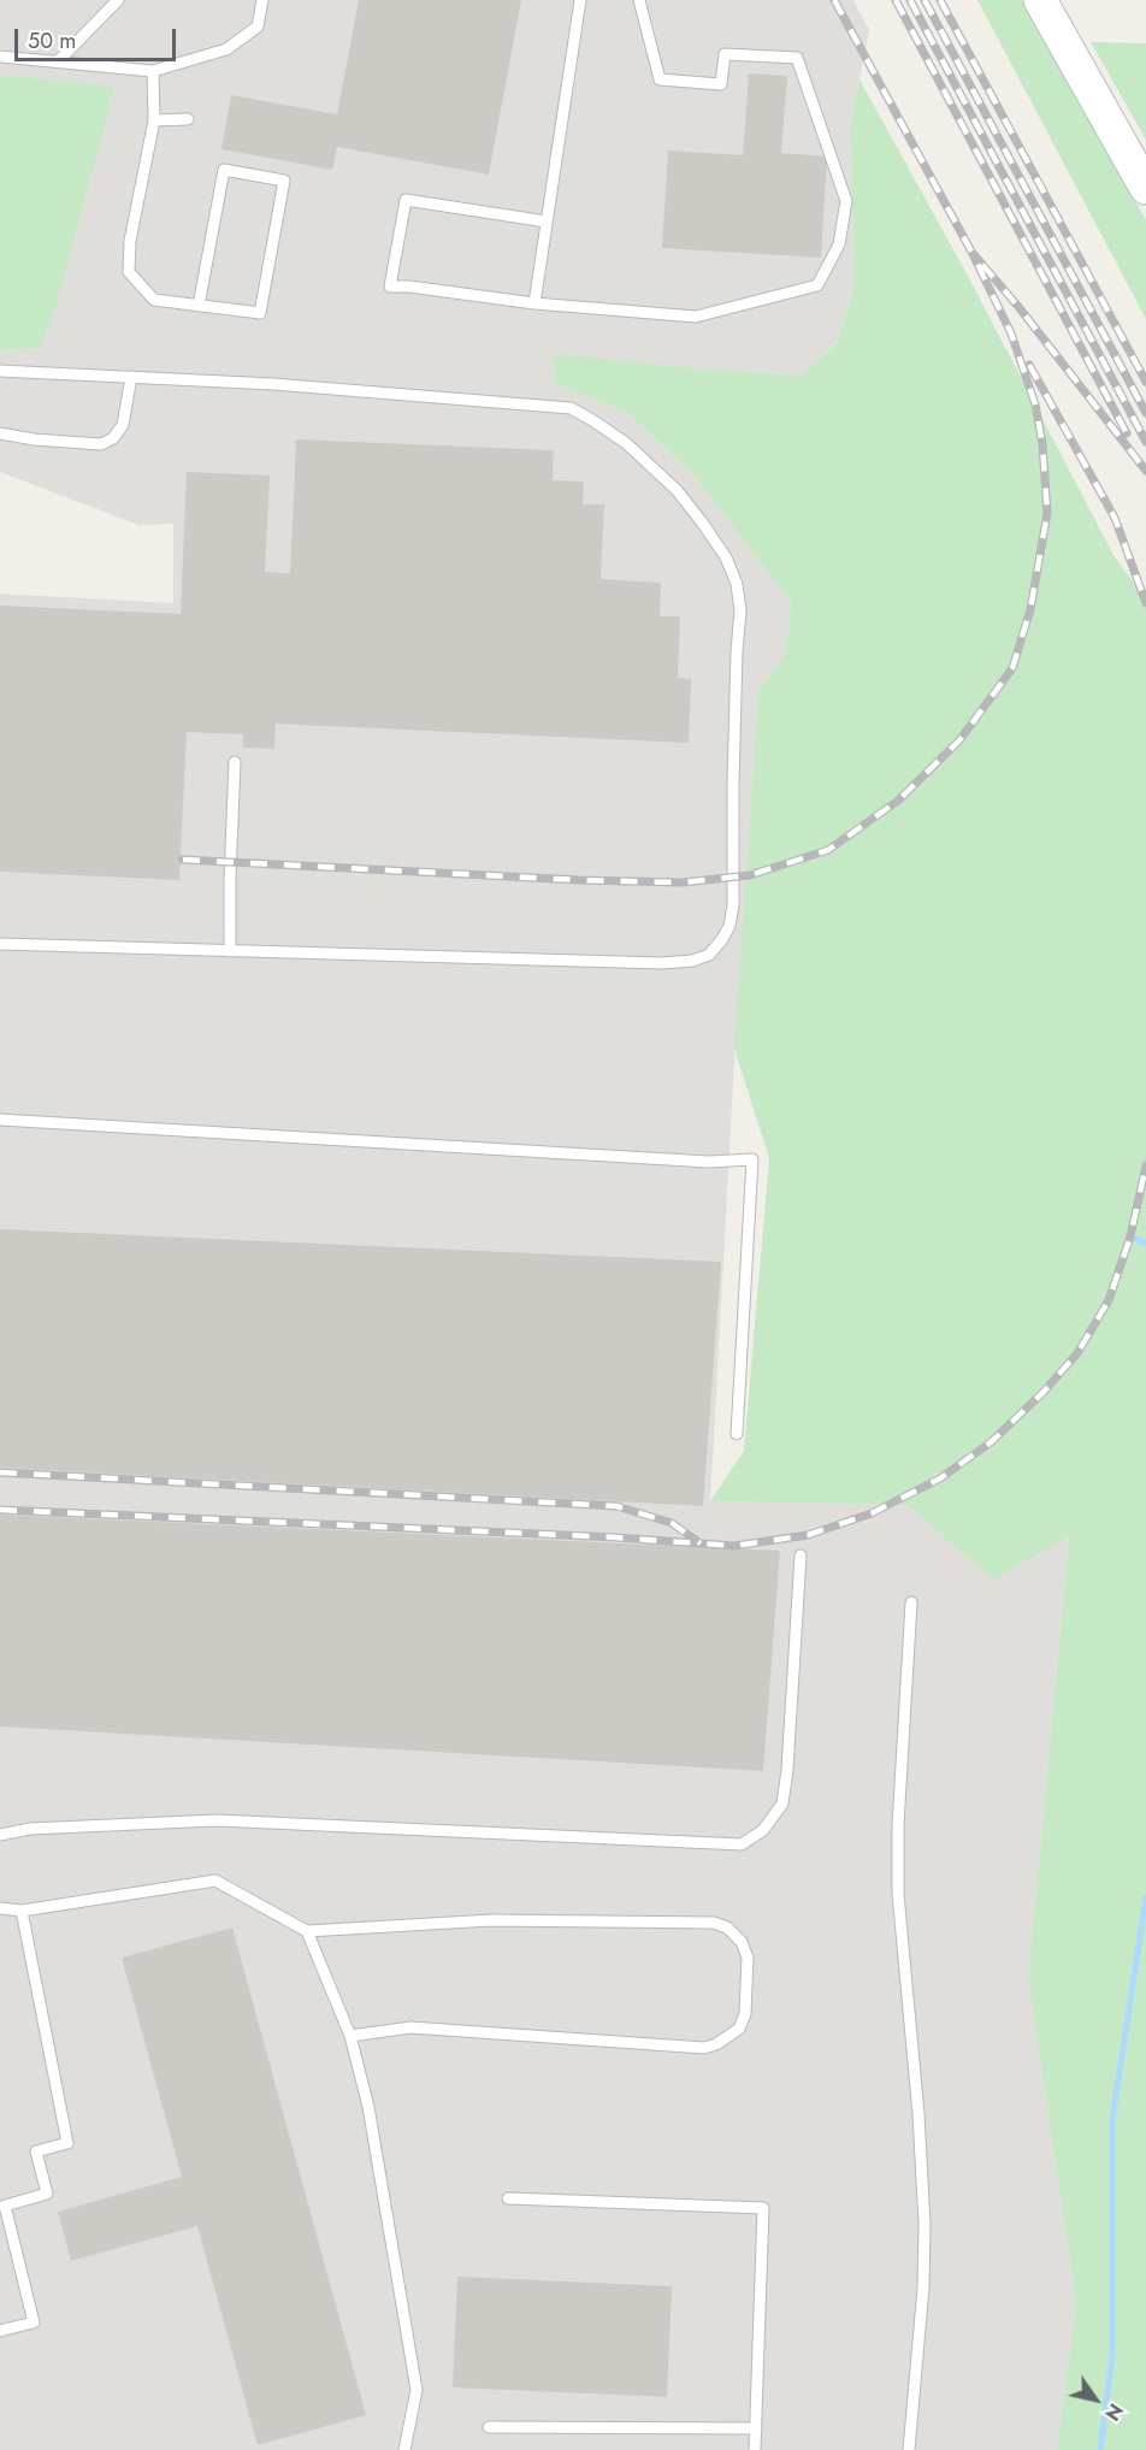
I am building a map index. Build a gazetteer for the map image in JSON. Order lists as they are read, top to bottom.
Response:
{
  "scale_bar": "50 m",
  "north": "bottom right"
}
